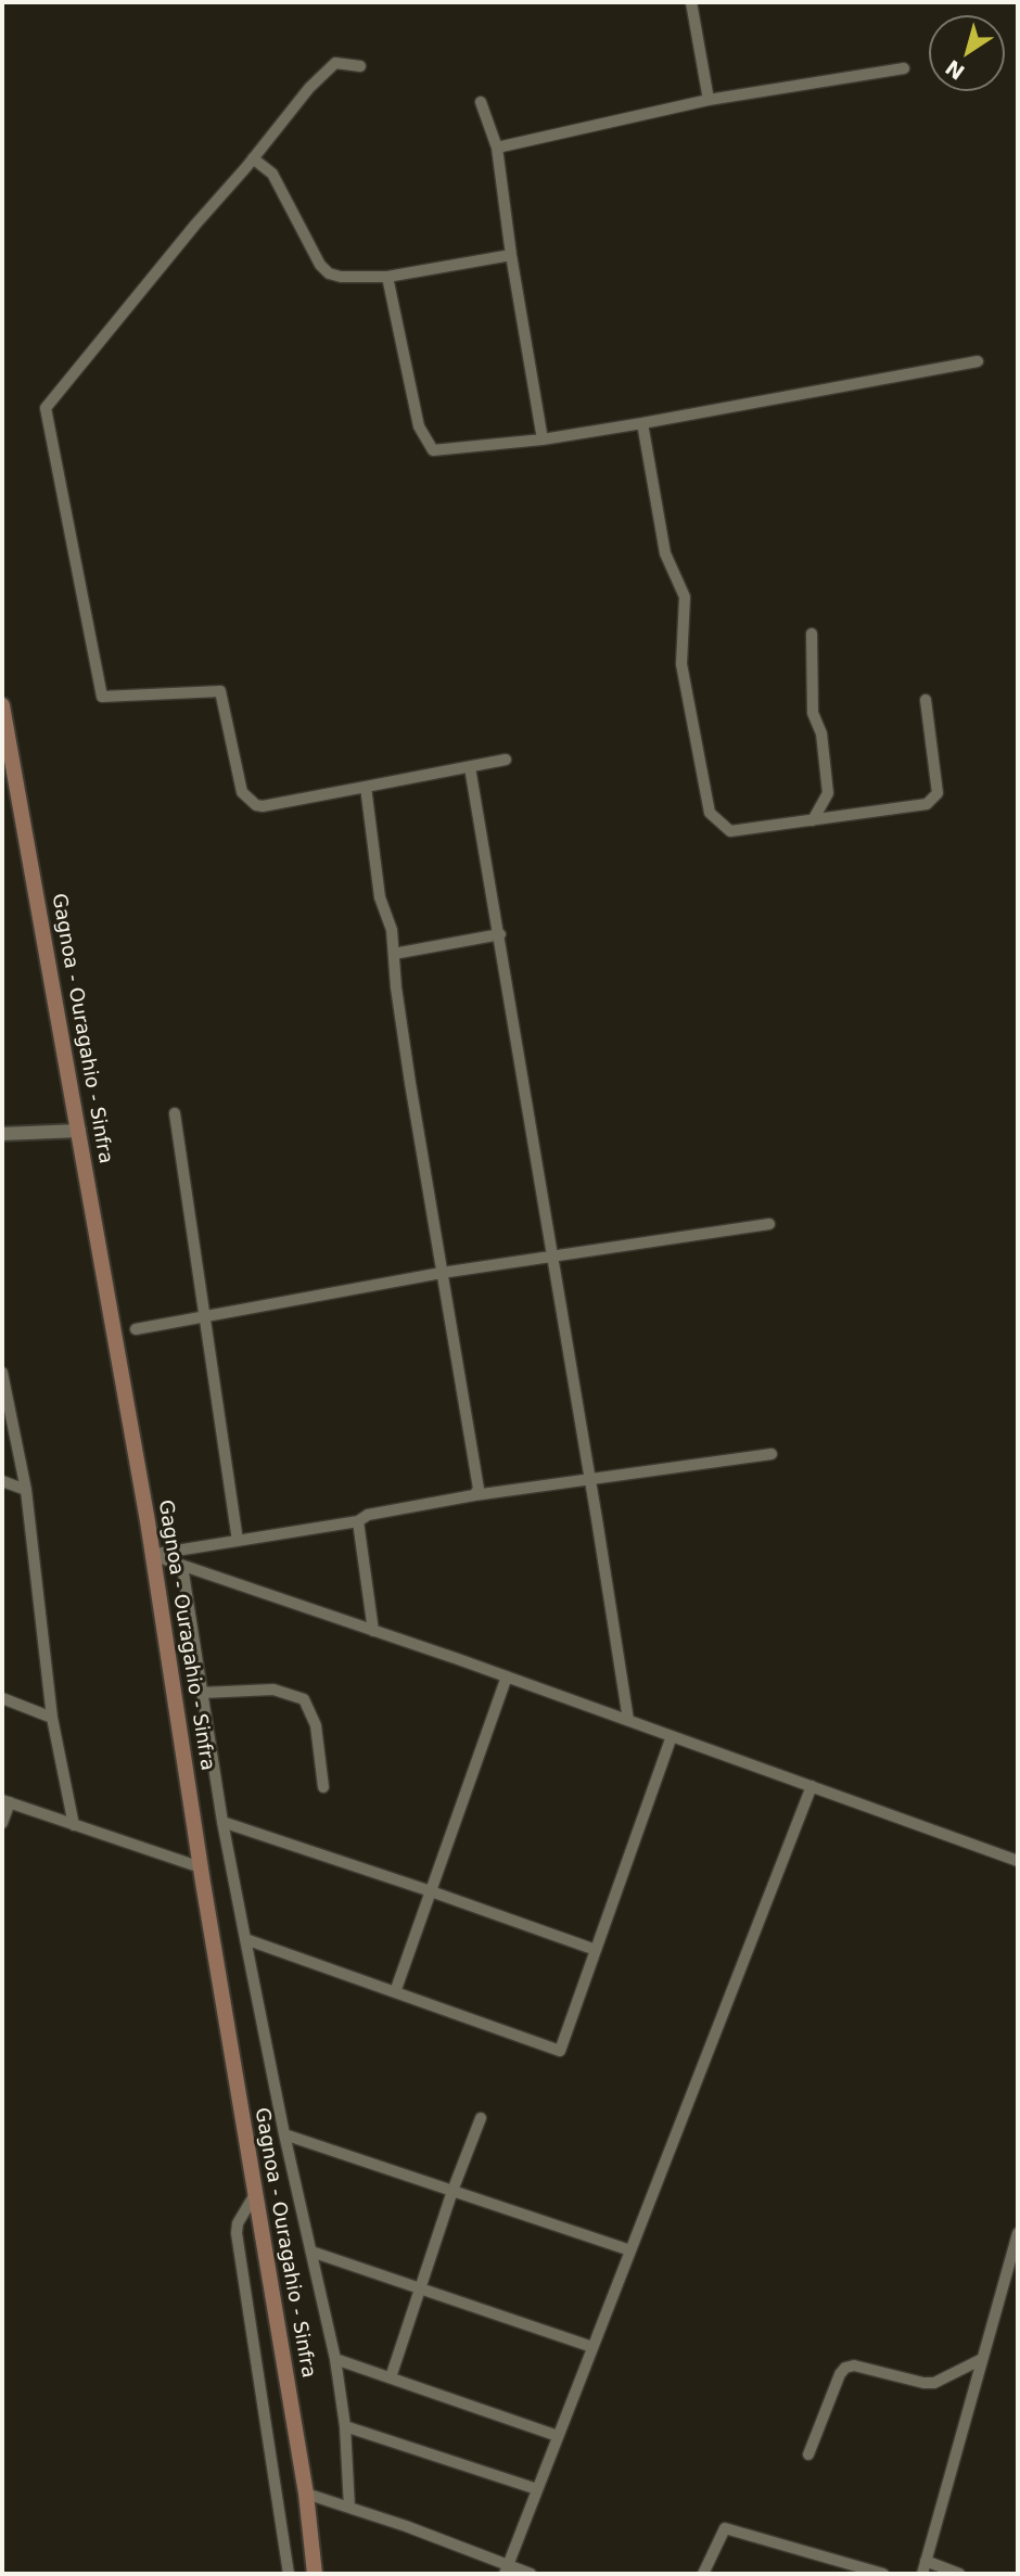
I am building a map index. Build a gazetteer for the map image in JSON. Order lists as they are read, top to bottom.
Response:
{
  "streets": {
    "main road": ["Gagnoa - Ouragahio - Sinfra"]
  },
  "north": "bottom left"
}
